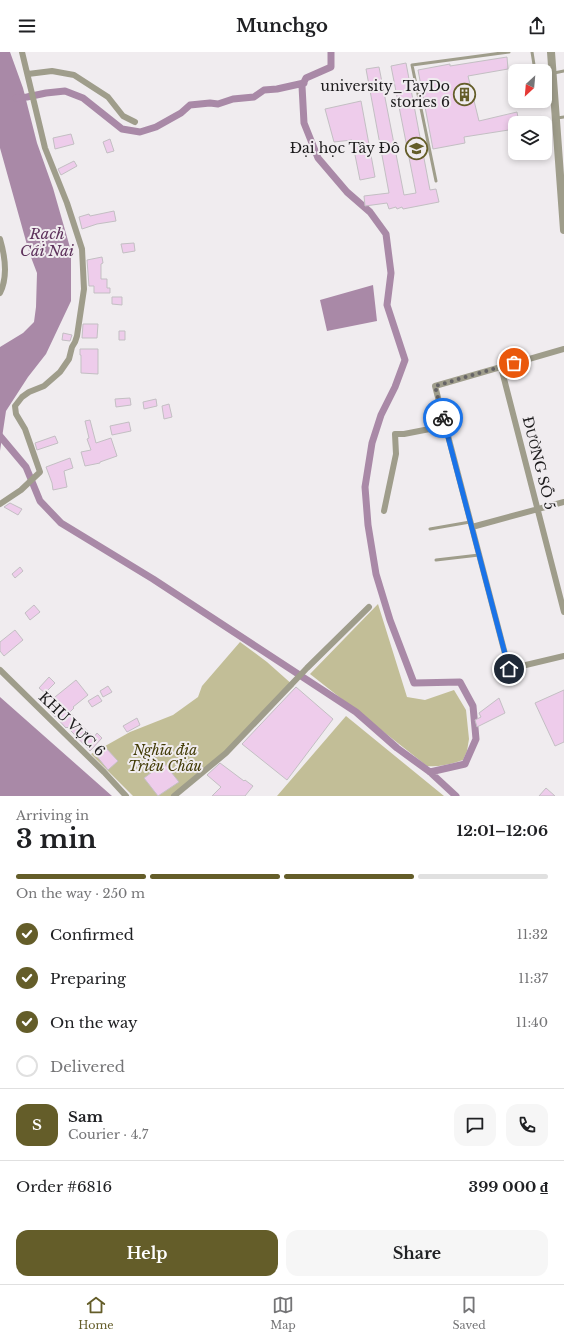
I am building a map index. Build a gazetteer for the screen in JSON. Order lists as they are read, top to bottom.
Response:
{
  "streets": {
    "street": ["ĐƯỜNG SỐ 5", "KHU VỰC 6"]
  },
  "water": ["Rạch Cái Nai"],
  "parks": ["Nghĩa địa Triều Châu"],
  "places": {
    "building": ["university_TayDo stories 6"],
    "school or university": ["Đại học Tây Đô"]
  },
  "north": "bottom left",
  "page": {
    "header": "Munchgo",
    "heading": ["3 min", "Arriving in", "12:01–12:06"],
    "panel": [
      "Sam",
      "Courier · 4.7",
      "Order #6816",
      "399 000 ₫"
    ],
    "bar": "On the way · 250 m",
    "list": [
      ["Confirmed", "11:32"],
      ["Preparing", "11:37"],
      ["On the way", "11:40"],
      "Delivered"
    ],
    "round": "S",
    "buttons": ["Help", "Share"],
    "tabs": ["Home", "Map", "Saved"]
  }
}
